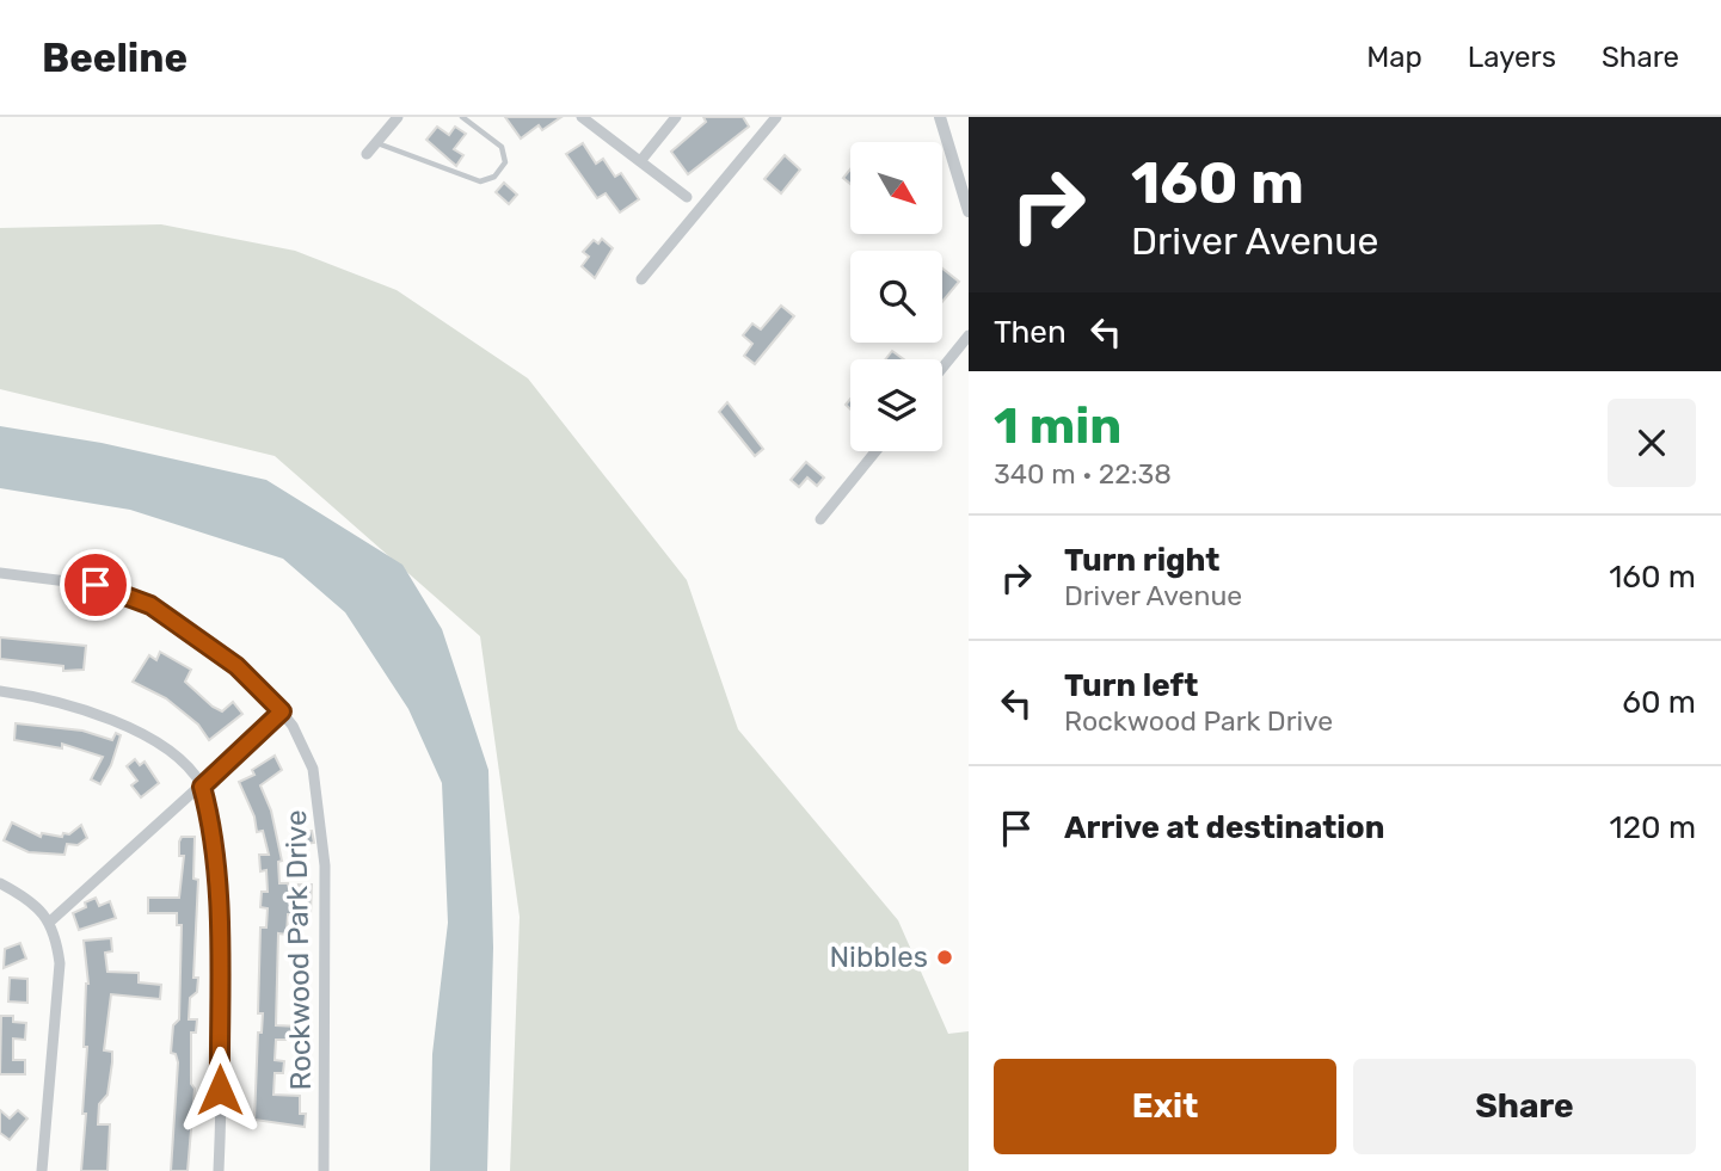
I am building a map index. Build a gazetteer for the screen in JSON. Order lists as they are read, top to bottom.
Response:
{
  "streets": {
    "street": ["Rockwood Park Drive"]
  },
  "places": ["Nibbles"],
  "north": "bottom right",
  "page": {
    "header": "Beeline",
    "nav": ["Map", "Layers", "Share"],
    "turn": ["160 m", "Driver Avenue"],
    "then": "Then",
    "heading": ["1 min", "340 m · 22:38"],
    "list": [
      {
        "name": "Turn right",
        "note": "Driver Avenue",
        "value": "160 m"
      },
      {
        "name": "Turn left",
        "note": "Rockwood Park Drive",
        "value": "60 m"
      },
      {
        "name": "Arrive at destination",
        "value": "120 m"
      }
    ],
    "buttons": ["Exit", "Share"]
  }
}
